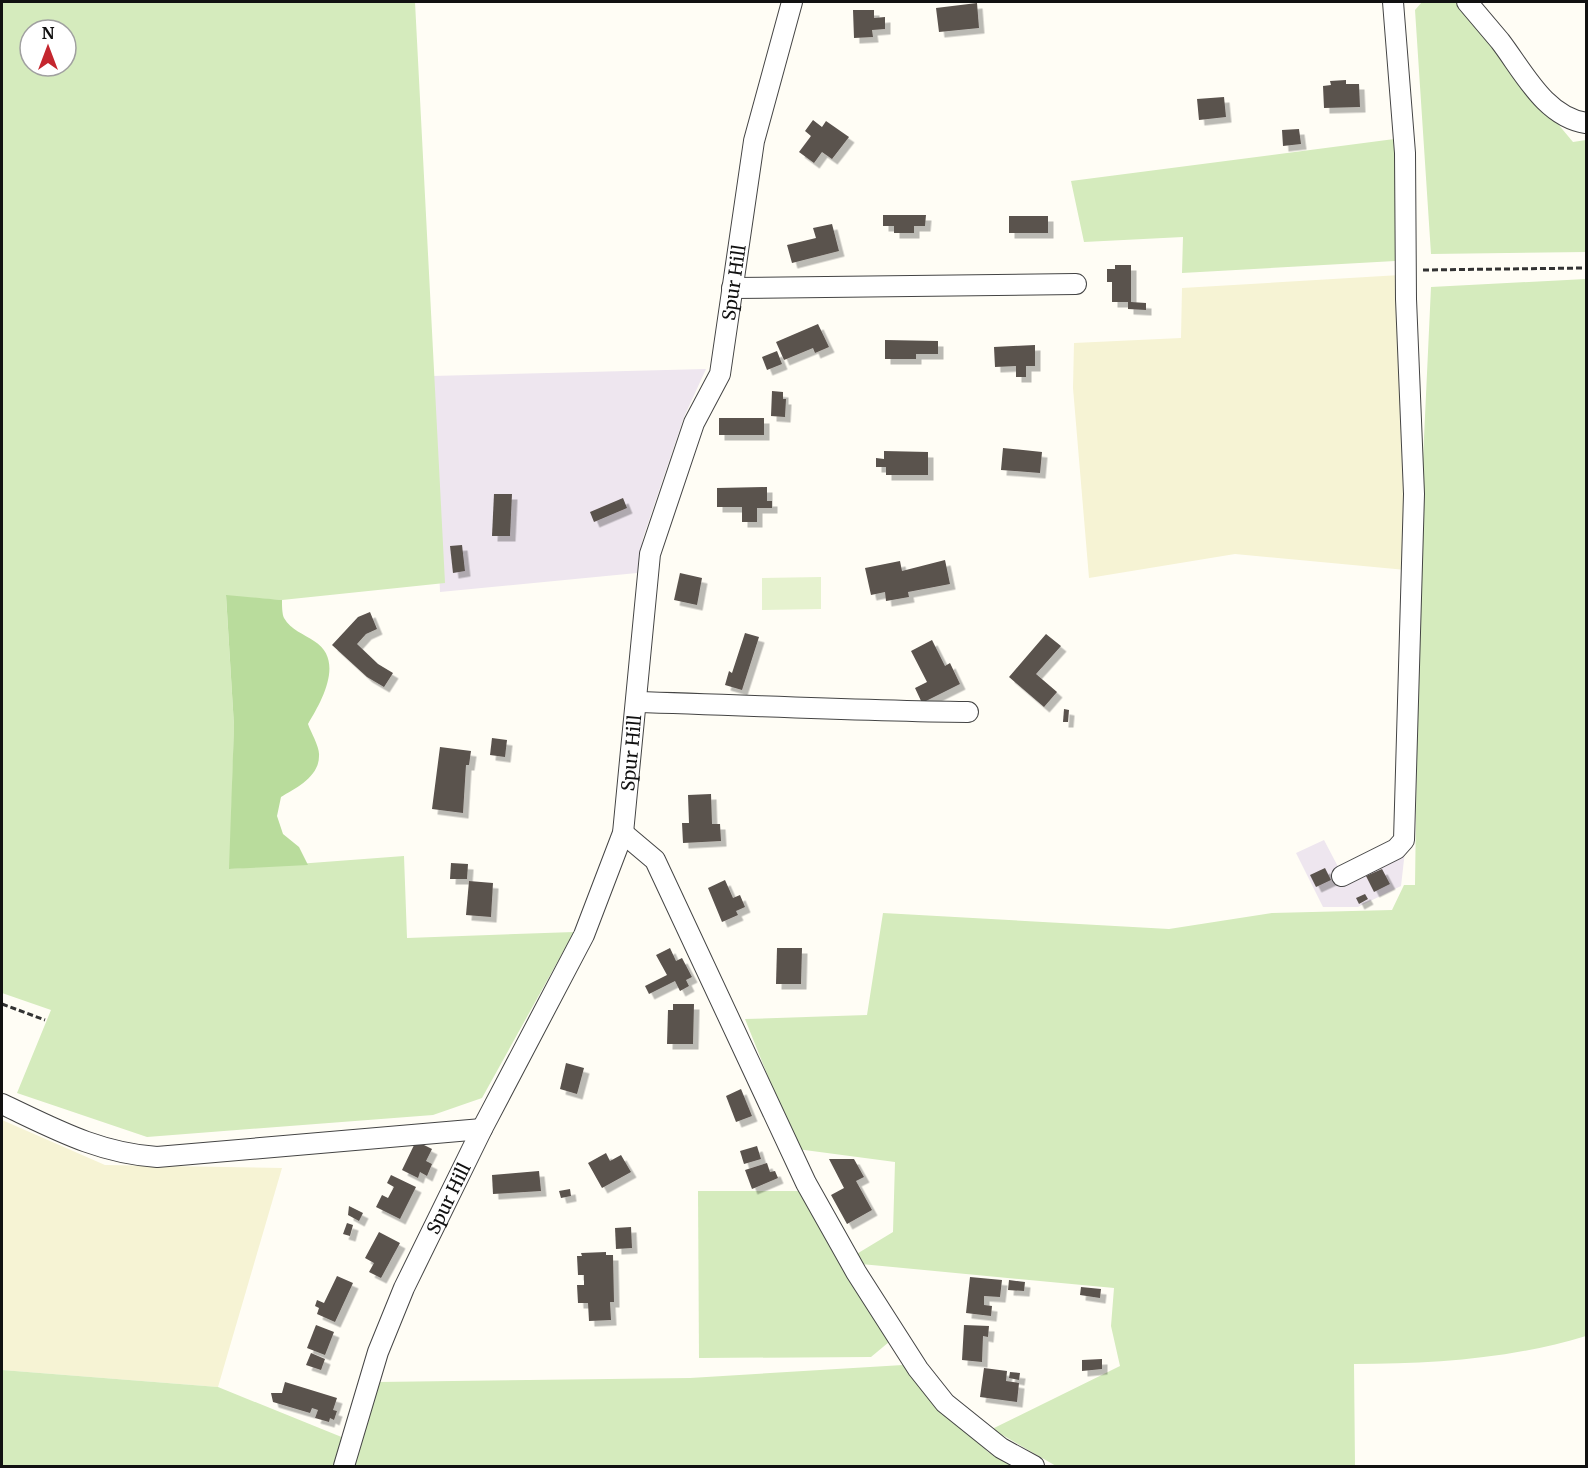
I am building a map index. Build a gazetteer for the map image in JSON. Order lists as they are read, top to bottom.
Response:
{
  "streets": {
    "street": ["Spur Hill"]
  },
  "north": "top"
}
